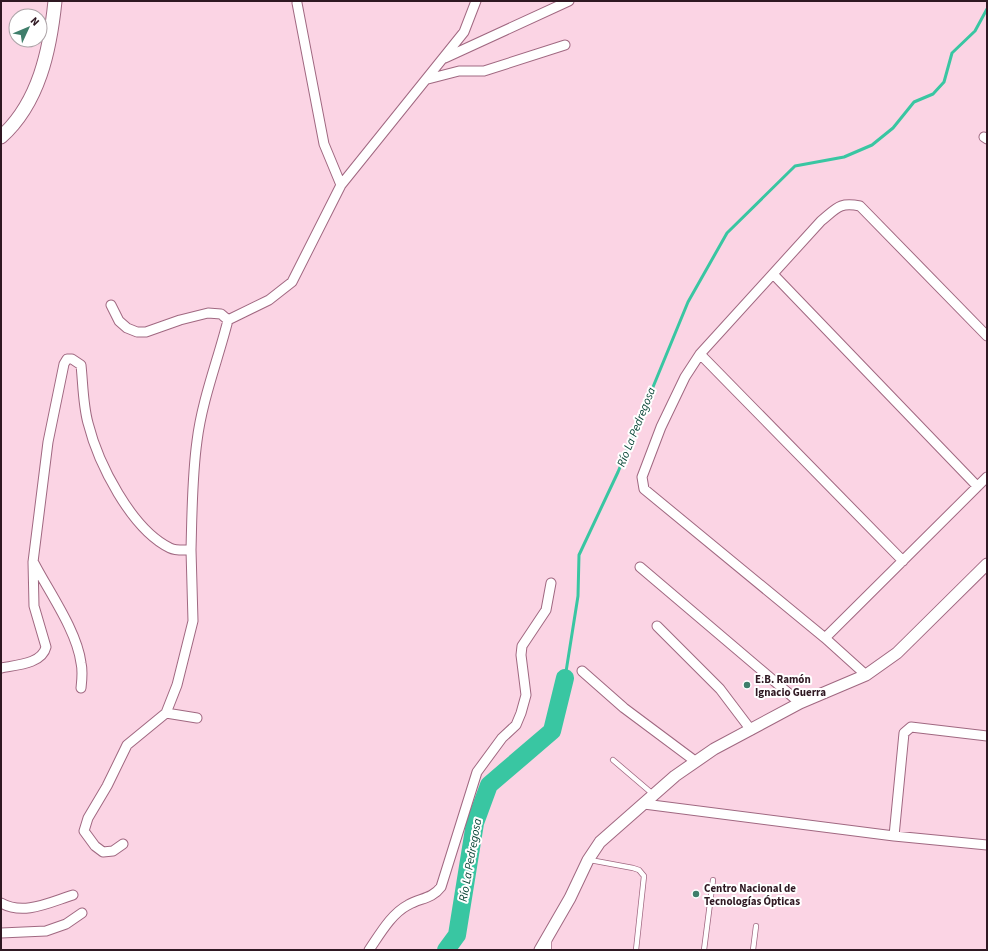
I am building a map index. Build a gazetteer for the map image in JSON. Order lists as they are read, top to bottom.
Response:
{
  "water": ["Río La Pedregosa"],
  "places": ["E.B. Ramón Ignacio Guerra", "Centro Nacional de Tecnologías Ópticas"],
  "north": "top right"
}
